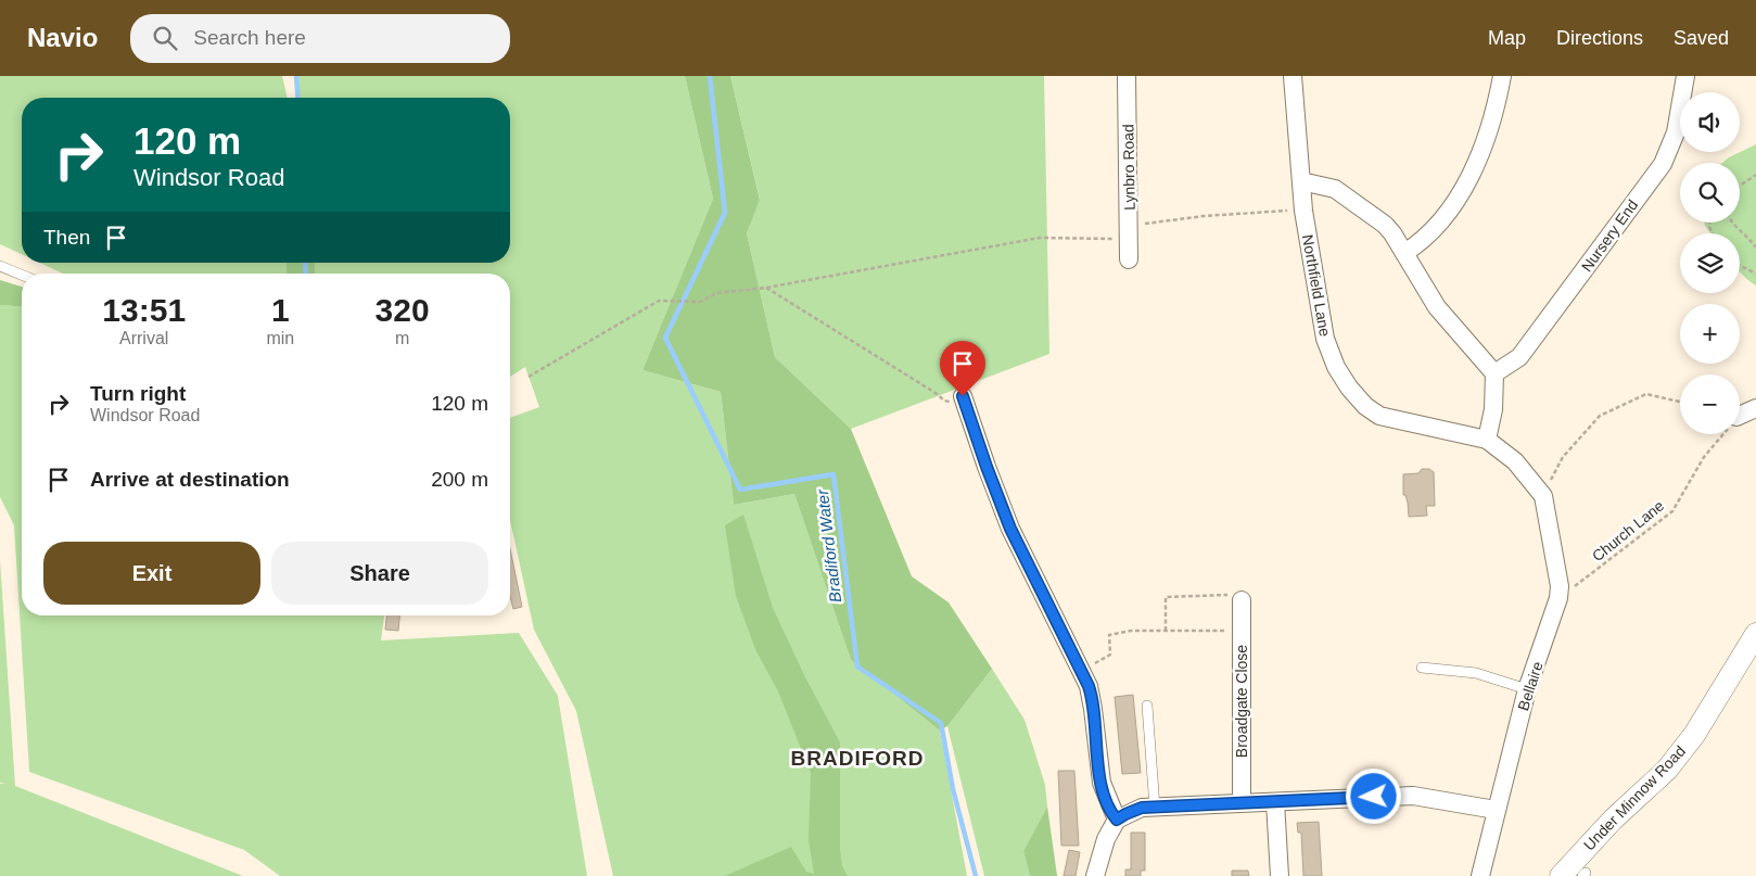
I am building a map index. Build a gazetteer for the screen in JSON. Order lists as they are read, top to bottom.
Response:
{
  "streets": {
    "street": [
      "Lynbro Road",
      "Nursery End",
      "Northfield Lane",
      "Bellaire",
      "Broadgate Close",
      "Under Minnow Road"
    ],
    "path": ["Church Lane"]
  },
  "crossings": [
    ["Northfield Lane", "Bellaire"],
    ["Church Lane", "Bellaire"]
  ],
  "districts": ["BRADIFORD"],
  "water": ["Bradiford Water"],
  "page": {
    "header": "Navio",
    "search": "Search here",
    "nav": ["Map", "Directions", "Saved"],
    "map_buttons": ["+", "−"],
    "turn": ["120 m", "Windsor Road"],
    "then": "Then",
    "eta": [
      "13:51",
      "Arrival",
      "1",
      "min",
      "320",
      "m"
    ],
    "list": [
      {
        "name": "Turn right",
        "note": "Windsor Road",
        "value": "120 m"
      },
      {
        "name": "Arrive at destination",
        "value": "200 m"
      }
    ],
    "buttons": ["Exit", "Share"]
  }
}
